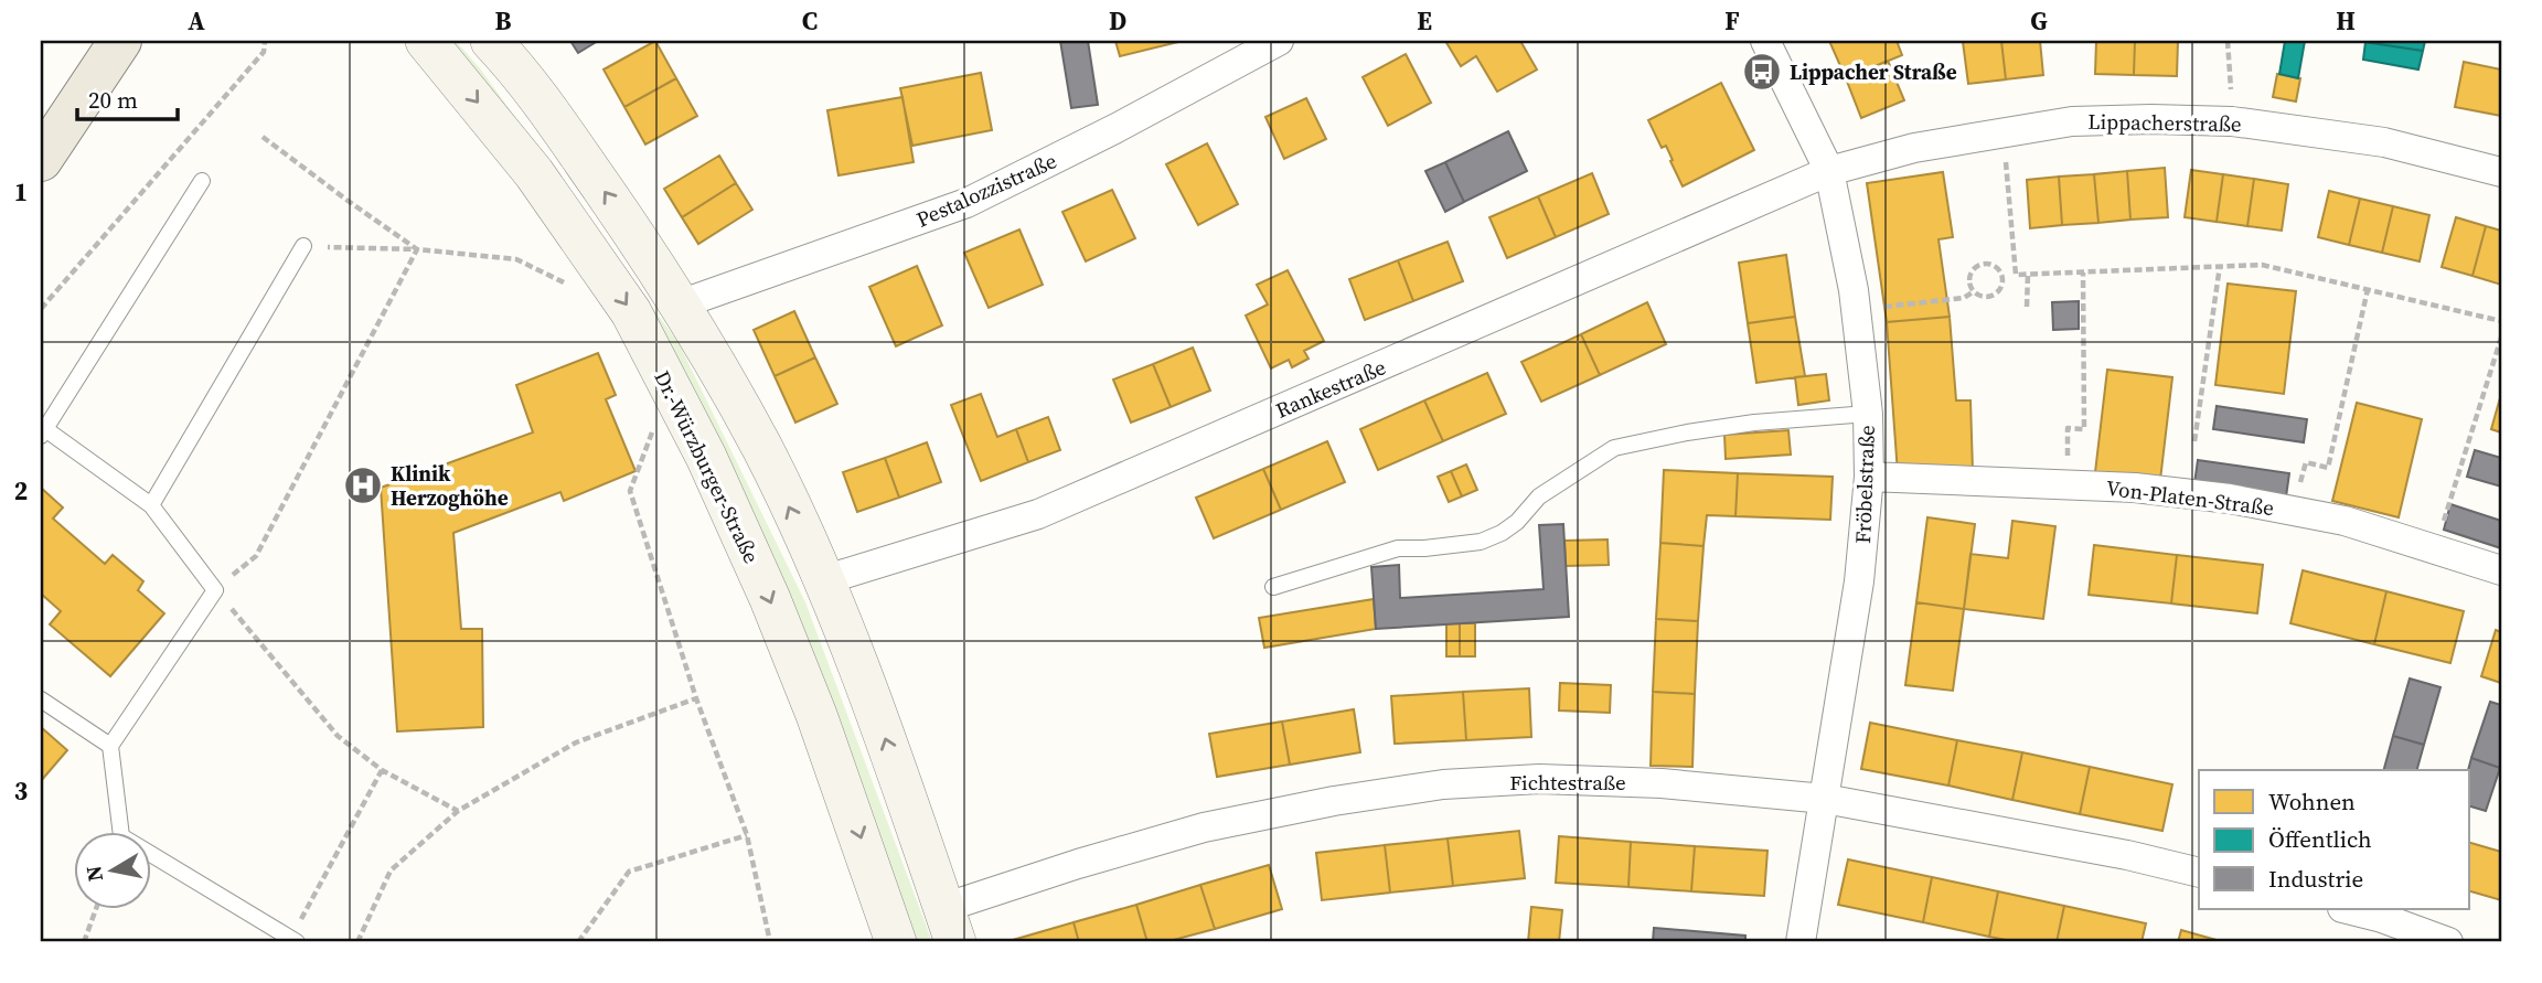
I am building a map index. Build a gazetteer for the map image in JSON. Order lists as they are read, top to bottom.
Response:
{
  "streets": {
    "main road": ["Dr.-Würzburger-Straße"],
    "street": [
      "Lippacherstraße",
      "Pestalozzistraße",
      "Rankestraße",
      "Fröbelstraße",
      "Von-Platen-Straße",
      "Fichtestraße"
    ]
  },
  "crossings": [
    ["Lippacherstraße", "Rankestraße"],
    ["Lippacherstraße", "Fröbelstraße"],
    ["Rankestraße", "Fröbelstraße"],
    ["Fröbelstraße", "Von-Platen-Straße"],
    ["Fröbelstraße", "Fichtestraße"]
  ],
  "places": {
    "bus stop": ["Lippacher Straße"],
    "hospital": ["Klinik Herzoghöhe"]
  },
  "legend": ["Wohnen", "Öffentlich", "Industrie"],
  "scale_bar": "20 m",
  "north": "left",
  "grid": {
    "columns": [
      "A",
      "B",
      "C",
      "D",
      "E",
      "F",
      "G",
      "H"
    ],
    "rows": ["1", "2", "3"]
  }
}
